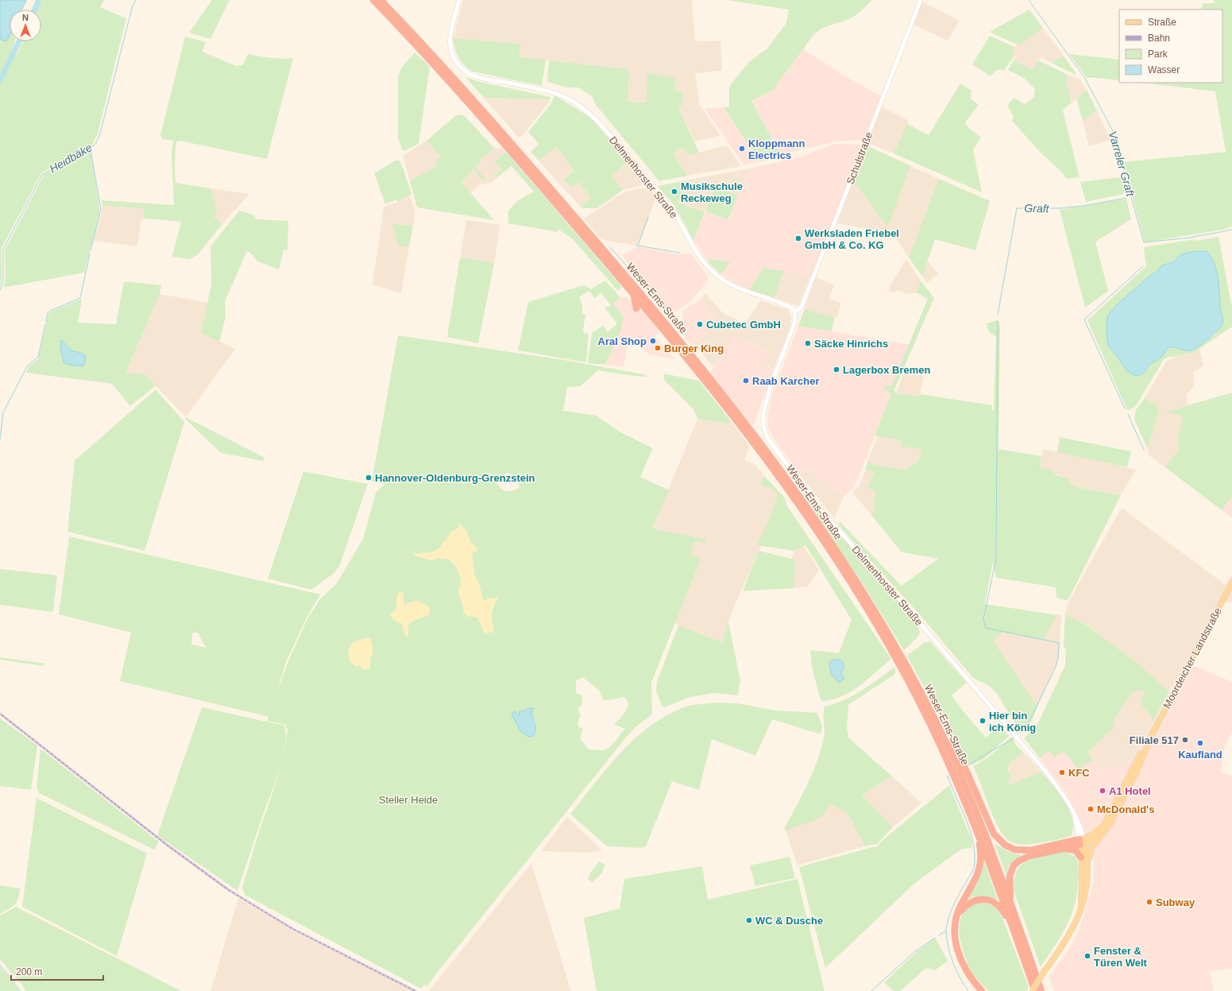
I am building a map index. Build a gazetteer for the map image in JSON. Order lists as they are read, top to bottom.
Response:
{
  "streets": {
    "highway": ["Weser-Ems-Straße"],
    "main road": ["Delmenhorster Straße", "Moordeicher Landstraße"],
    "street": ["Schulstraße"]
  },
  "crossings": [
    ["Schulstraße", "Delmenhorster Straße"],
    ["Delmenhorster Straße", "Moordeicher Landstraße"]
  ],
  "water": ["Heidbäke", "Varreler Graft", "Graft"],
  "parks": ["Steller Heide"],
  "places": [
    "Kloppmann Electrics",
    "Musikschule Reckeweg",
    "Werksladen Friebel GmbH & Co. KG",
    "Cubetec GmbH",
    "Aral Shop",
    "Säcke Hinrichs",
    "Burger King",
    "Lagerbox Bremen",
    "Raab Karcher",
    "Hannover-Oldenburg-Grenzstein",
    "Hier bin ich König",
    "Filiale 517",
    "Kaufland",
    "KFC",
    "A1 Hotel",
    "McDonald's",
    "Subway",
    "WC & Dusche",
    "Fenster & Türen Welt"
  ],
  "legend": [
    "Straße",
    "Bahn",
    "Park",
    "Wasser"
  ],
  "scale_bar": "200 m",
  "north": "top"
}
